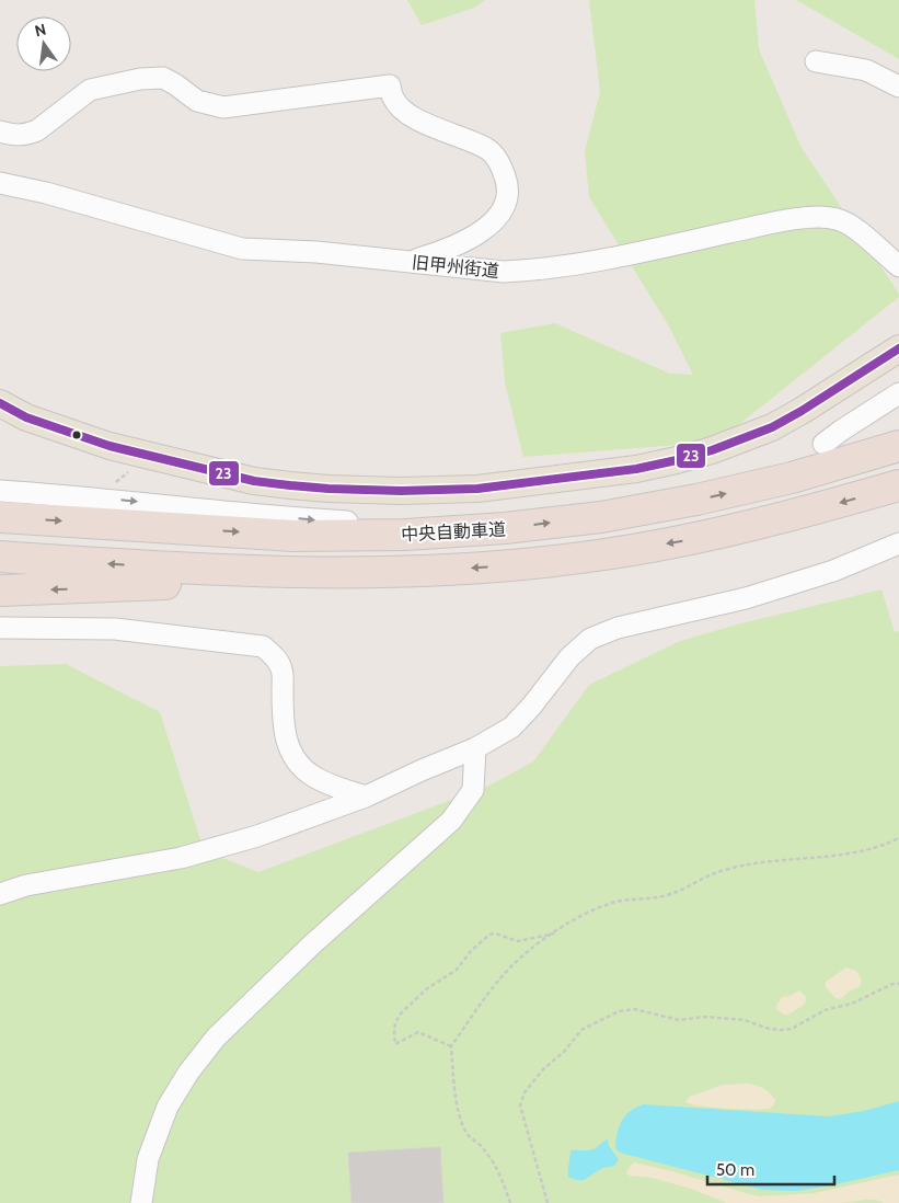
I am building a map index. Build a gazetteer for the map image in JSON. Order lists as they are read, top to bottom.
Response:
{
  "streets": {
    "highway": ["中央自動車道"],
    "street": ["旧甲州街道"]
  },
  "lines": ["transit line 23"],
  "scale_bar": "50 m",
  "north": "top"
}
